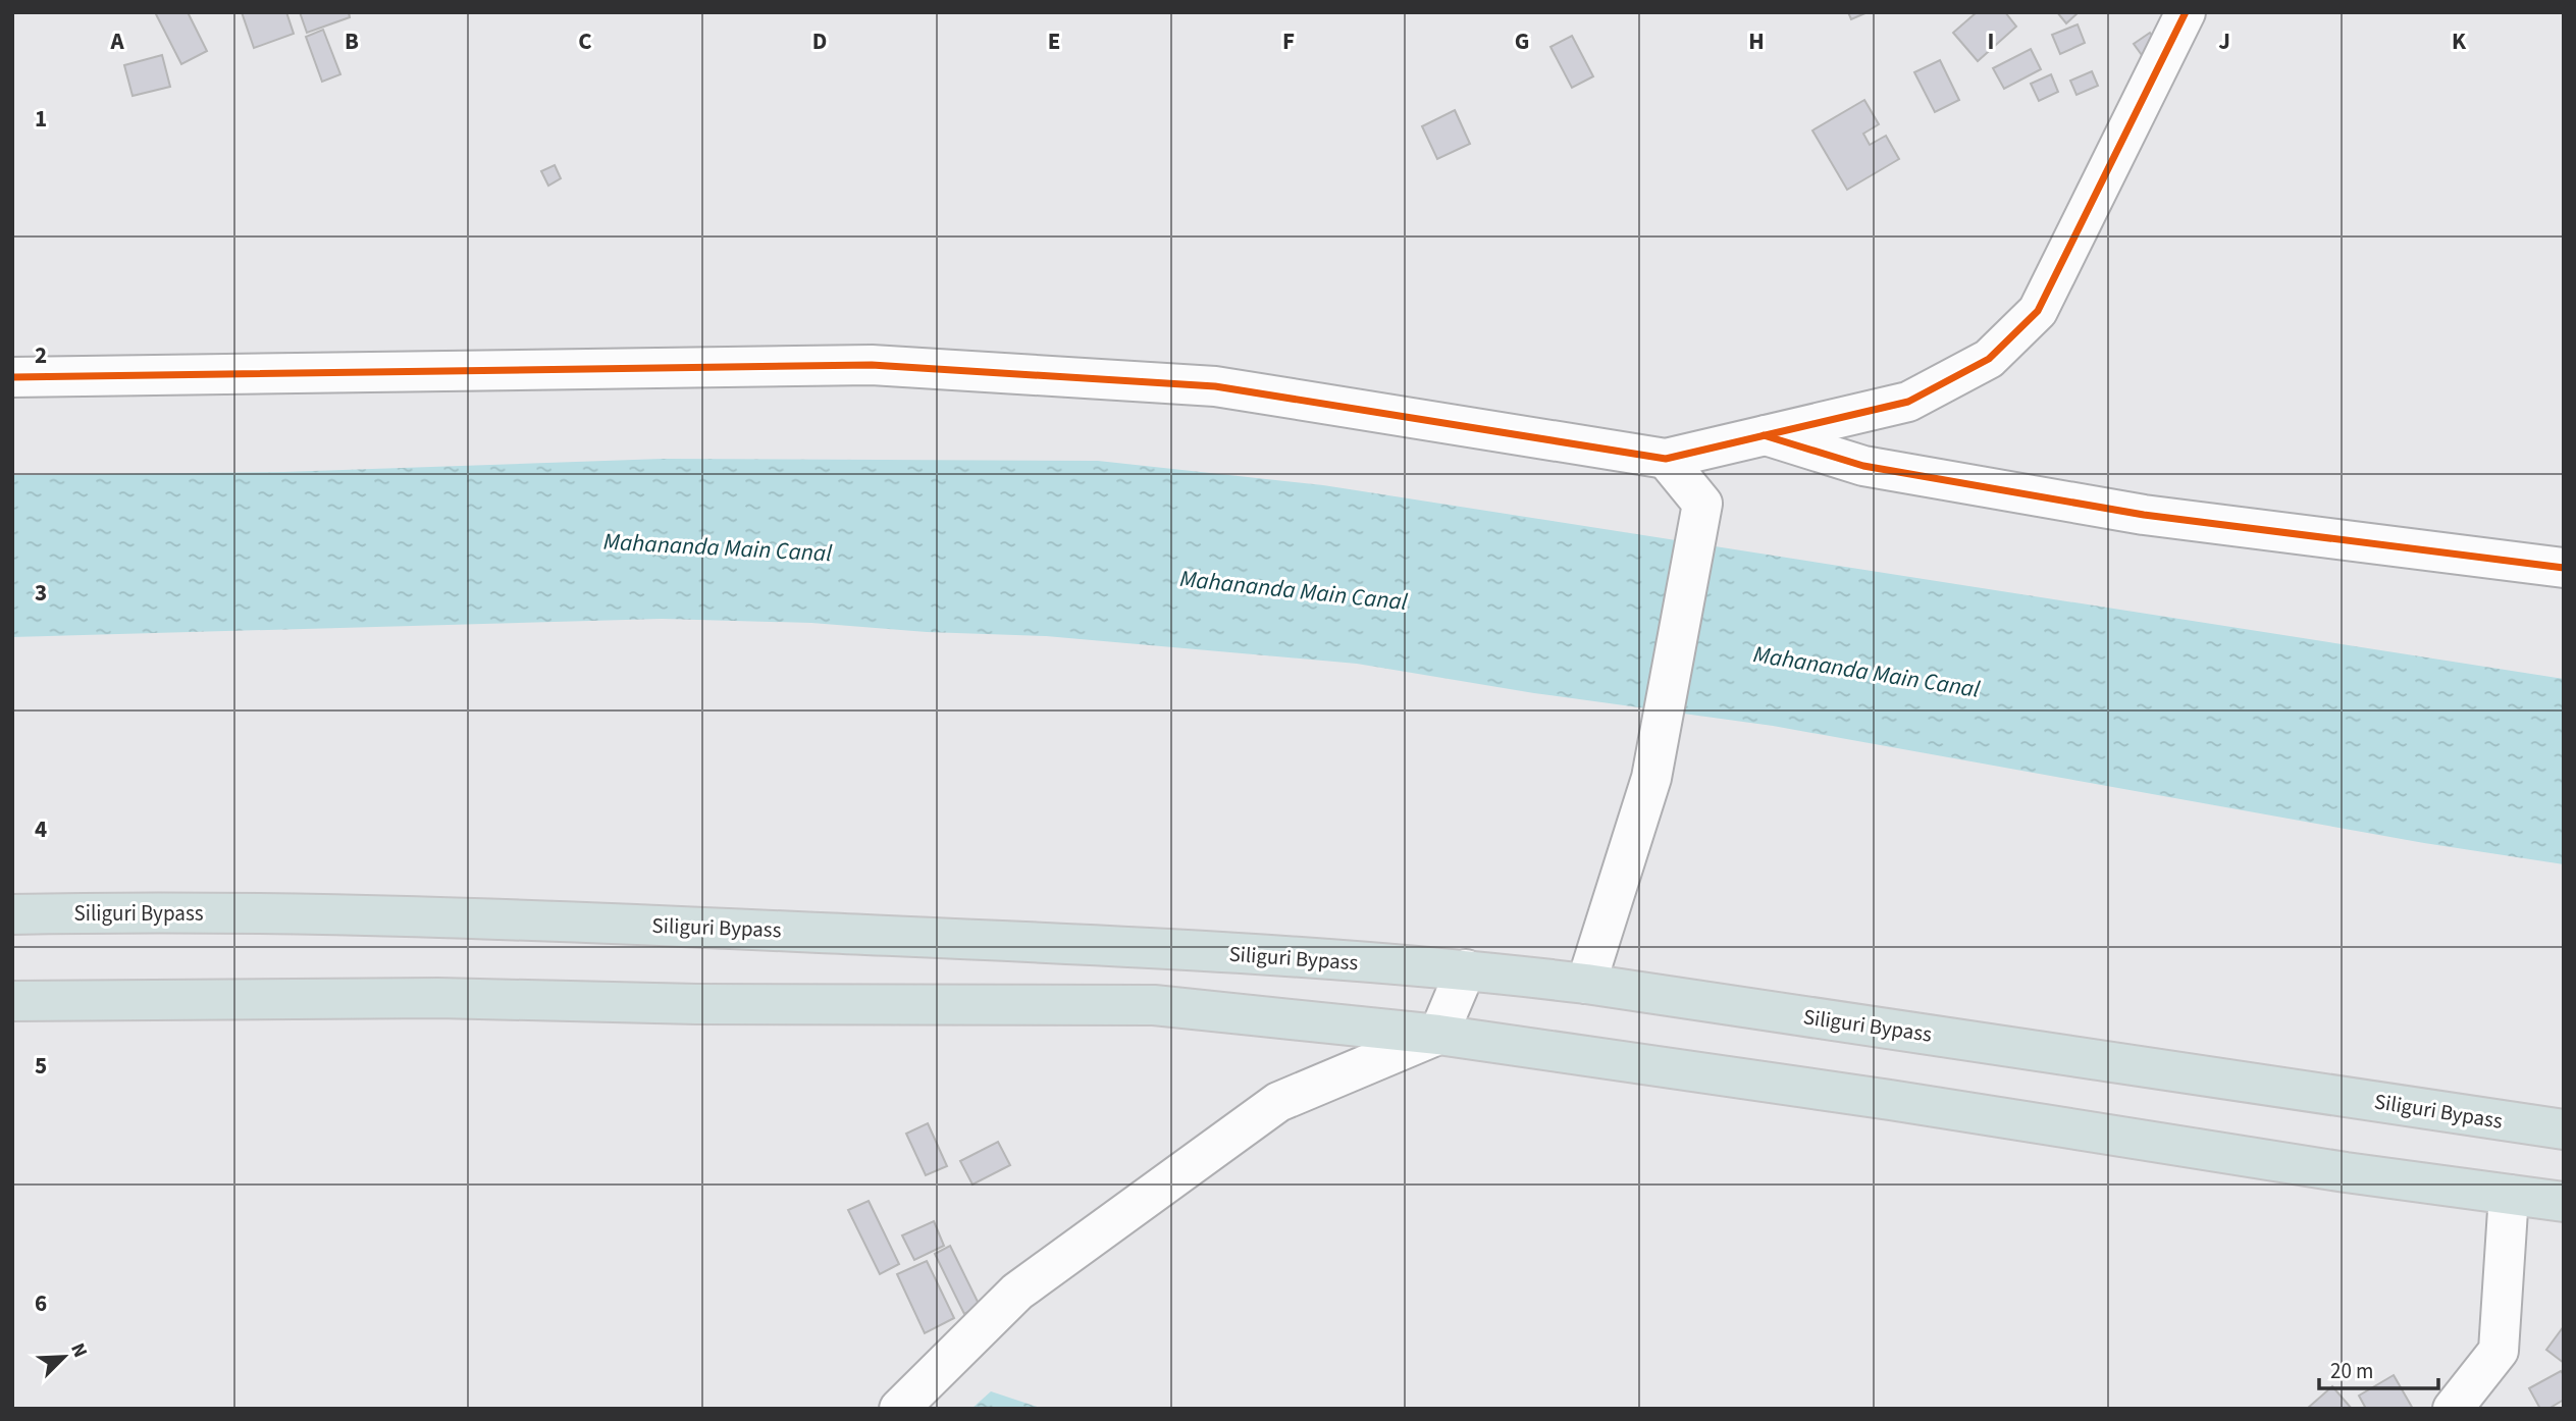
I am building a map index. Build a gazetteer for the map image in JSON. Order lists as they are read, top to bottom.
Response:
{
  "streets": {
    "highway": ["Siliguri Bypass"]
  },
  "water": ["Mahananda Main Canal"],
  "scale_bar": "20 m",
  "north": "top right",
  "grid": {
    "columns": [
      "A",
      "B",
      "C",
      "D",
      "E",
      "F",
      "G",
      "H",
      "I",
      "J",
      "K"
    ],
    "rows": [
      "1",
      "2",
      "3",
      "4",
      "5",
      "6"
    ]
  }
}
